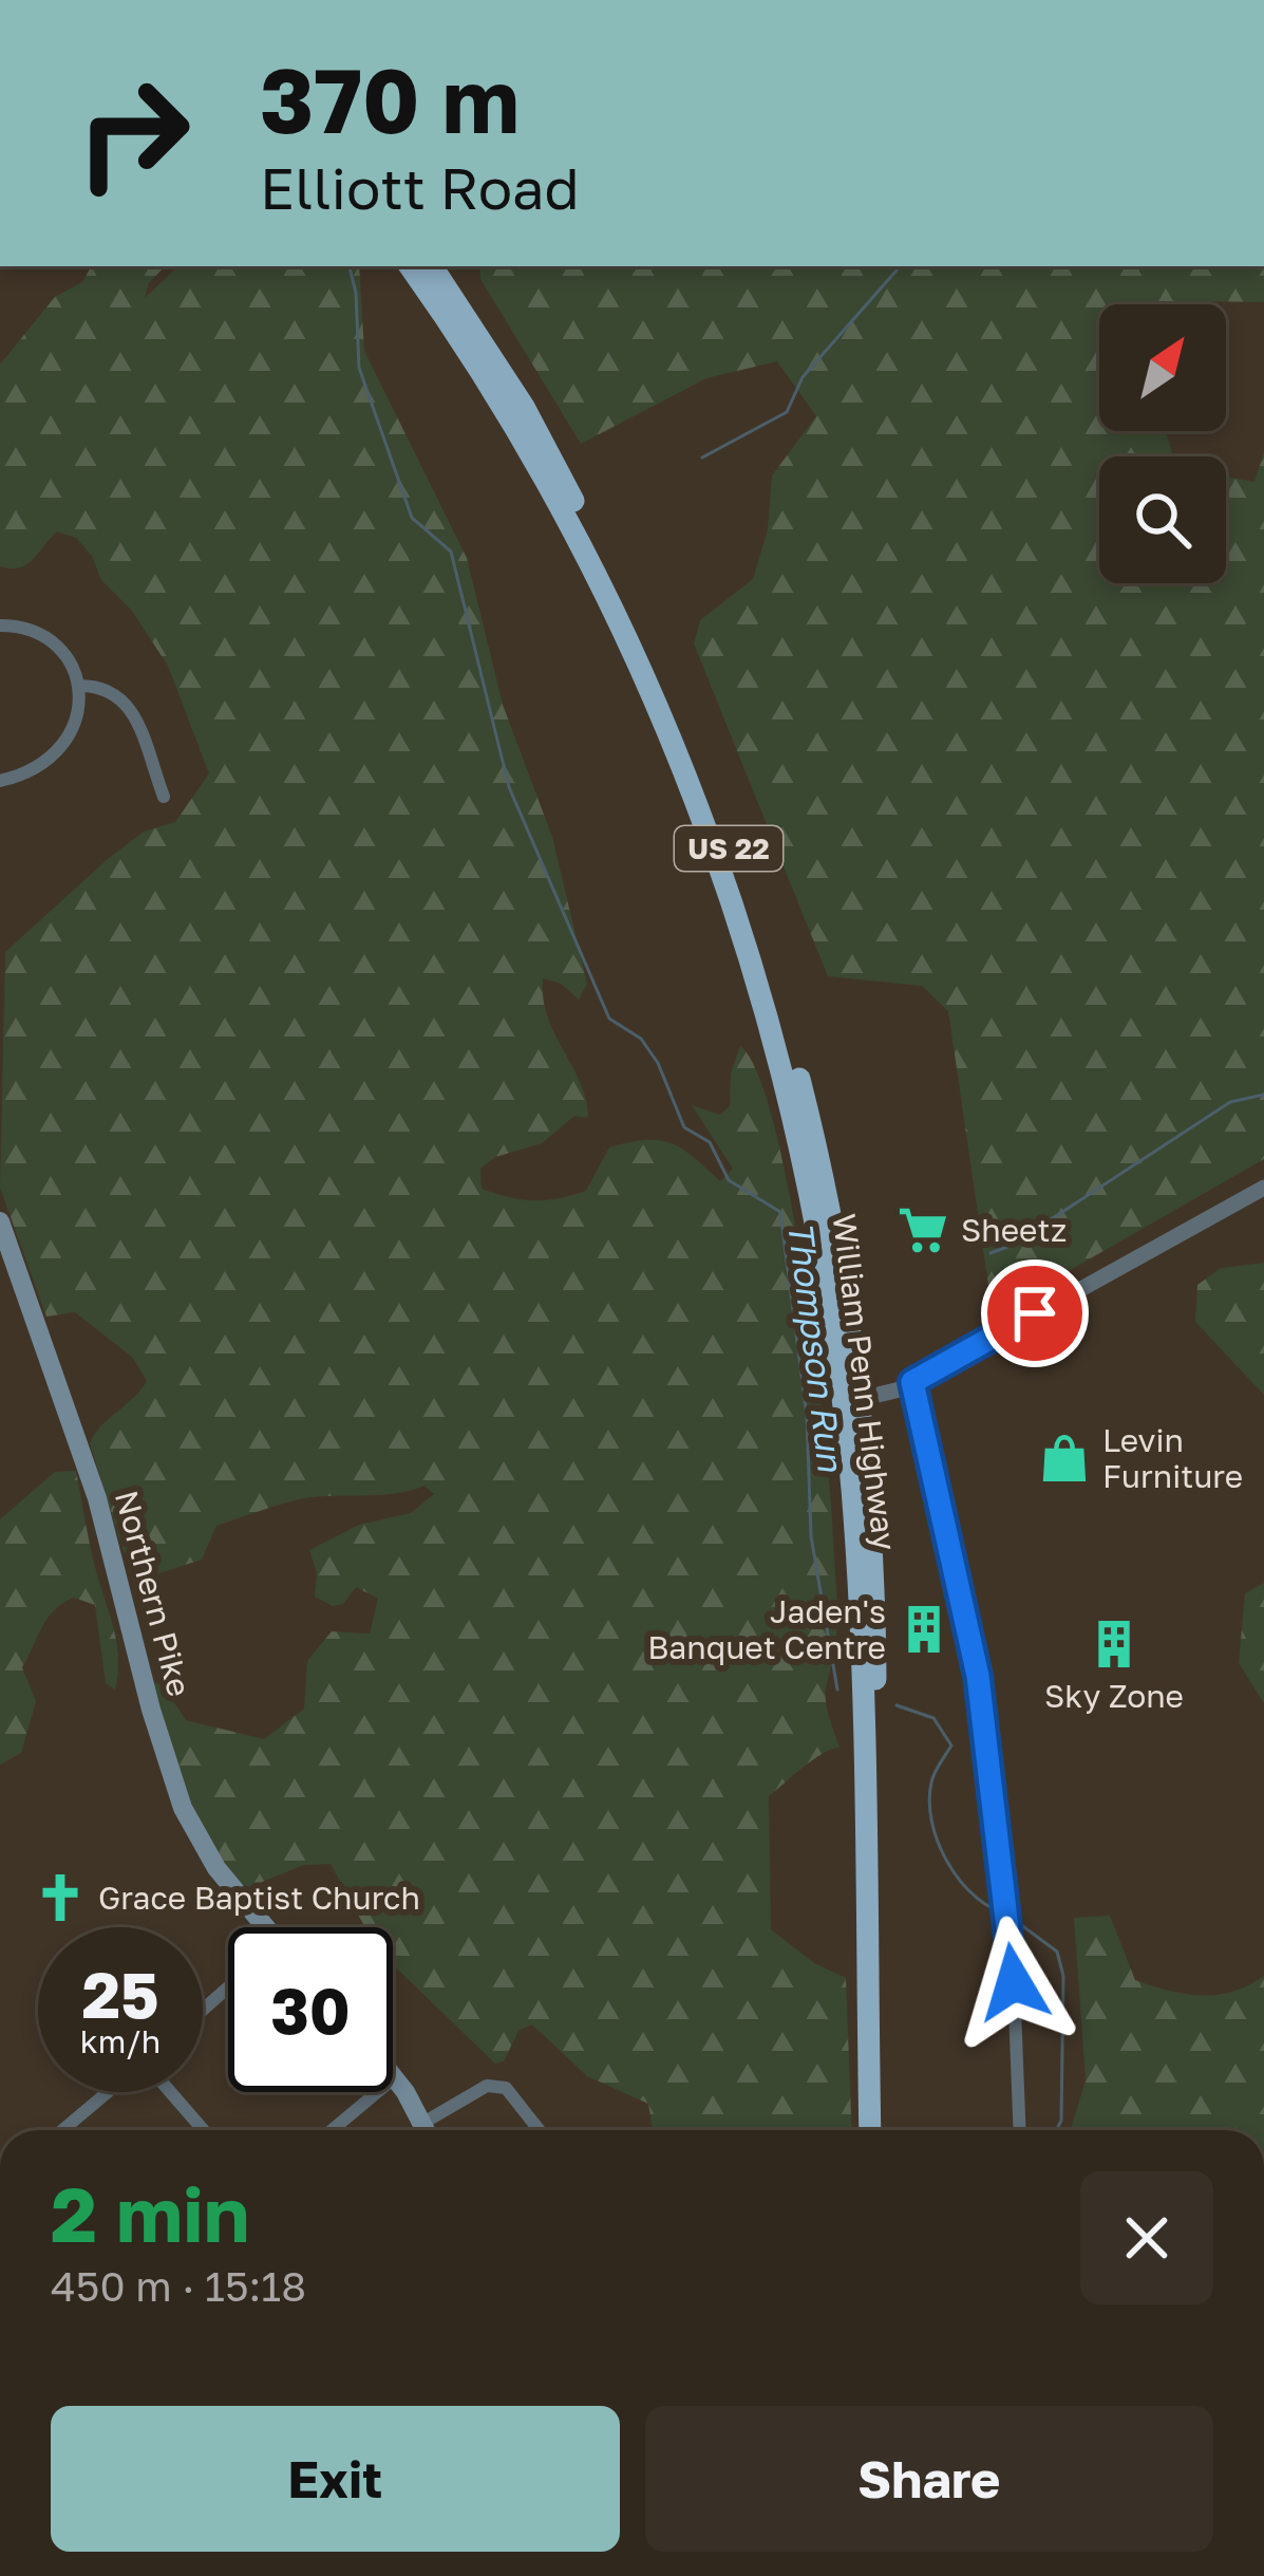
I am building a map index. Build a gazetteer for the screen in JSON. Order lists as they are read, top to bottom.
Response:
{
  "streets": {
    "highway": ["US 22", "William Penn Highway"],
    "main road": ["Northern Pike"]
  },
  "water": ["Thompson Run"],
  "places": {
    "supermarket": ["Sheetz"],
    "shop": ["Levin Furniture"],
    "building": ["Jaden's Banquet Centre", "Sky Zone"],
    "church": ["Grace Baptist Church"]
  },
  "north": "top right",
  "page": {
    "turn": ["370 m", "Elliott Road"],
    "speed": "25 km/h",
    "limit": "30",
    "heading": ["2 min", "450 m · 15:18"],
    "buttons": ["Exit", "Share"]
  }
}
